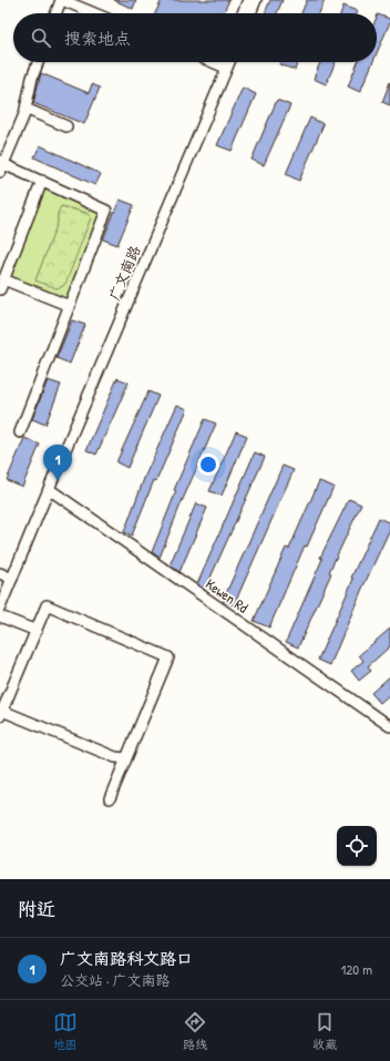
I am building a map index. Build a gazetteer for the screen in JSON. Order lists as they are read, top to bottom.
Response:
{
  "streets": {
    "street": ["广文南路", "Kewen Rd"]
  },
  "crossings": [
    ["广文南路", "Kewen Rd"]
  ],
  "page": {
    "search": "搜索地点",
    "pins": "1",
    "heading": "附近",
    "list": [
      {
        "mark": "1",
        "name": "广文南路科文路口",
        "note": "公交站 · 广文南路",
        "value": "120 m"
      }
    ],
    "nav": ["地图", "路线", "收藏"]
  }
}
